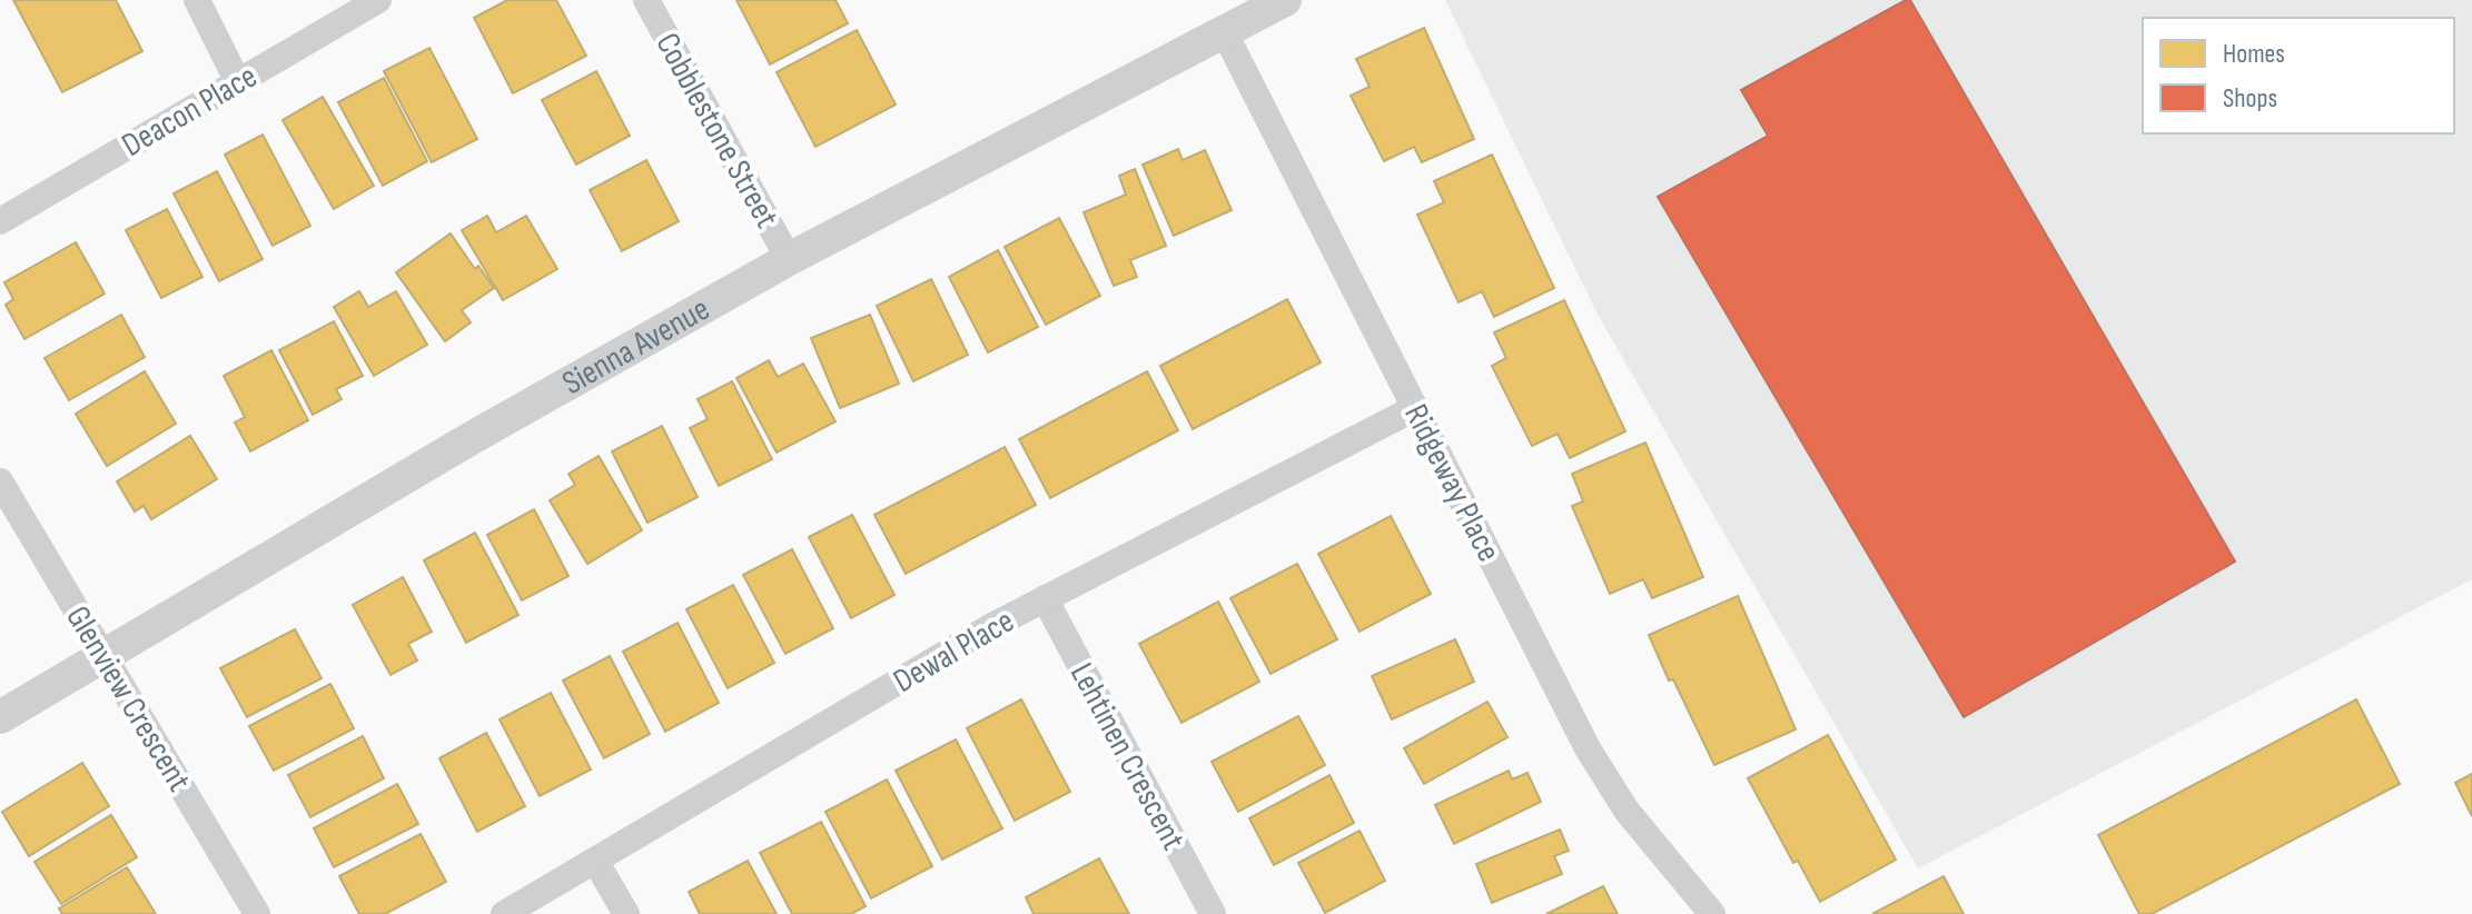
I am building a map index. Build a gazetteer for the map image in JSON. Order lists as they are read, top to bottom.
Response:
{
  "streets": {
    "street": [
      "Deacon Place",
      "Cobblestone Street",
      "Sienna Avenue",
      "Ridgeway Place",
      "Dewal Place",
      "Glenview Crescent",
      "Lehtinen Crescent"
    ]
  },
  "crossings": [
    ["Cobblestone Street", "Sienna Avenue"],
    ["Sienna Avenue", "Ridgeway Place"],
    ["Sienna Avenue", "Glenview Crescent"],
    ["Ridgeway Place", "Dewal Place"],
    ["Dewal Place", "Lehtinen Crescent"]
  ],
  "legend": ["Homes", "Shops"]
}
